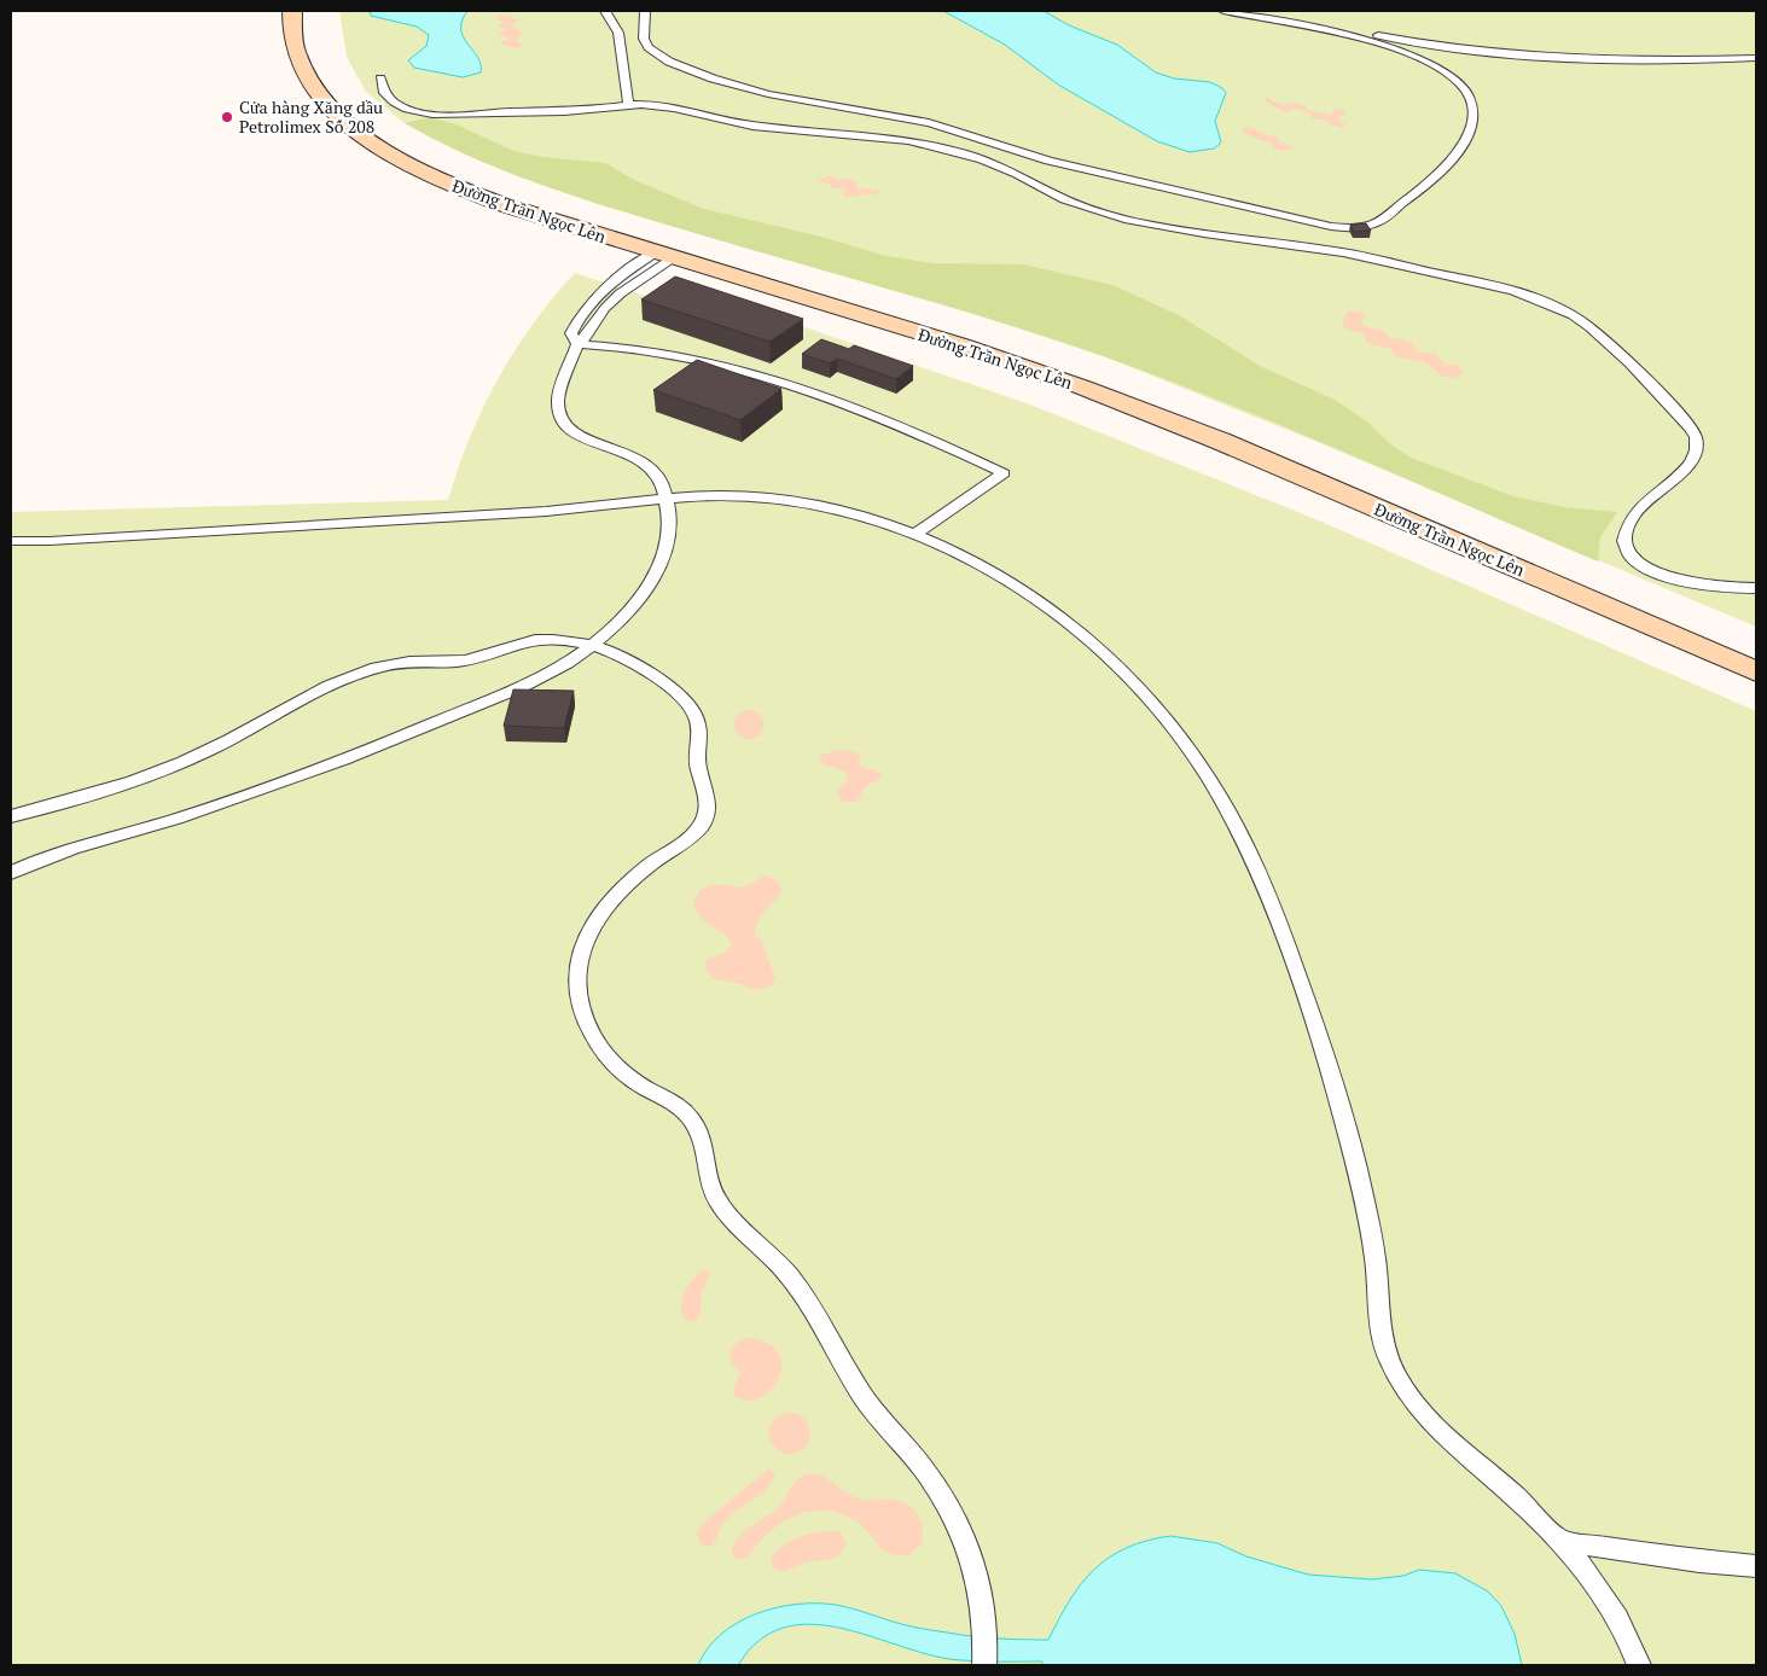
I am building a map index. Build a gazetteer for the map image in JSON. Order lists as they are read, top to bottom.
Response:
{
  "streets": {
    "street": ["Đường Trần Ngọc Lên"]
  },
  "places": ["Cửa hàng Xăng dầu Petrolimex Số 208"]
}
